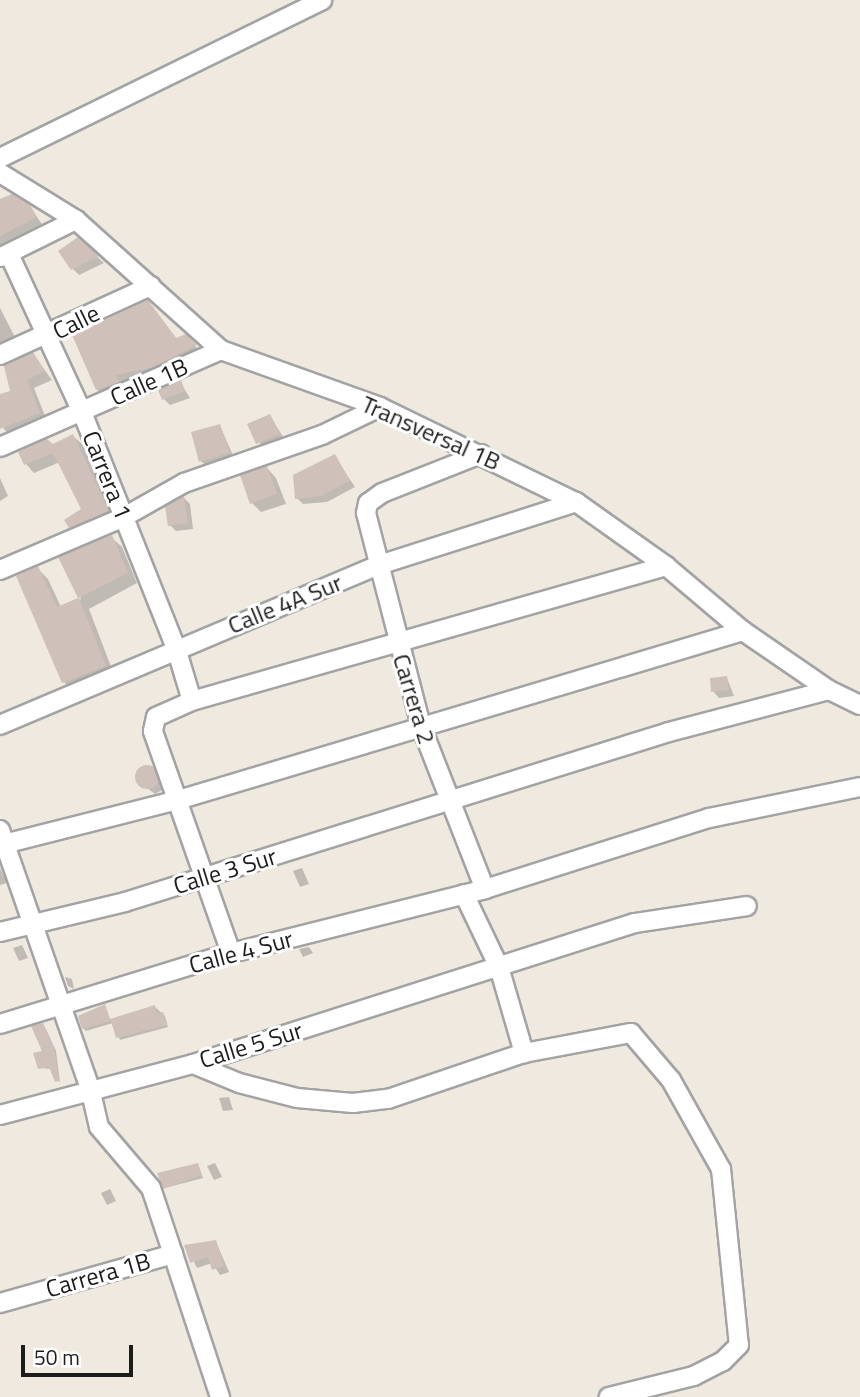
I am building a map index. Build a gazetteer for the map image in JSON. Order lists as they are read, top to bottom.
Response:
{
  "streets": {
    "street": [
      "Calle",
      "Calle 1B",
      "Transversal 1B",
      "Carrera 1",
      "Calle 4A Sur",
      "Carrera 2",
      "Calle 3 Sur",
      "Calle 4 Sur",
      "Calle 5 Sur",
      "Carrera 1B"
    ]
  },
  "crossings": [
    ["Calle", "Transversal 1B"],
    ["Calle", "Carrera 1"],
    ["Calle 1B", "Transversal 1B"],
    ["Calle 1B", "Carrera 1"],
    ["Transversal 1B", "Calle 4A Sur"],
    ["Transversal 1B", "Carrera 2"],
    ["Transversal 1B", "Calle 3 Sur"],
    ["Carrera 1", "Calle 4A Sur"],
    ["Calle 4A Sur", "Carrera 2"],
    ["Carrera 2", "Calle 3 Sur"],
    ["Carrera 2", "Calle 4 Sur"]
  ],
  "scale_bar": "50 m"
}
